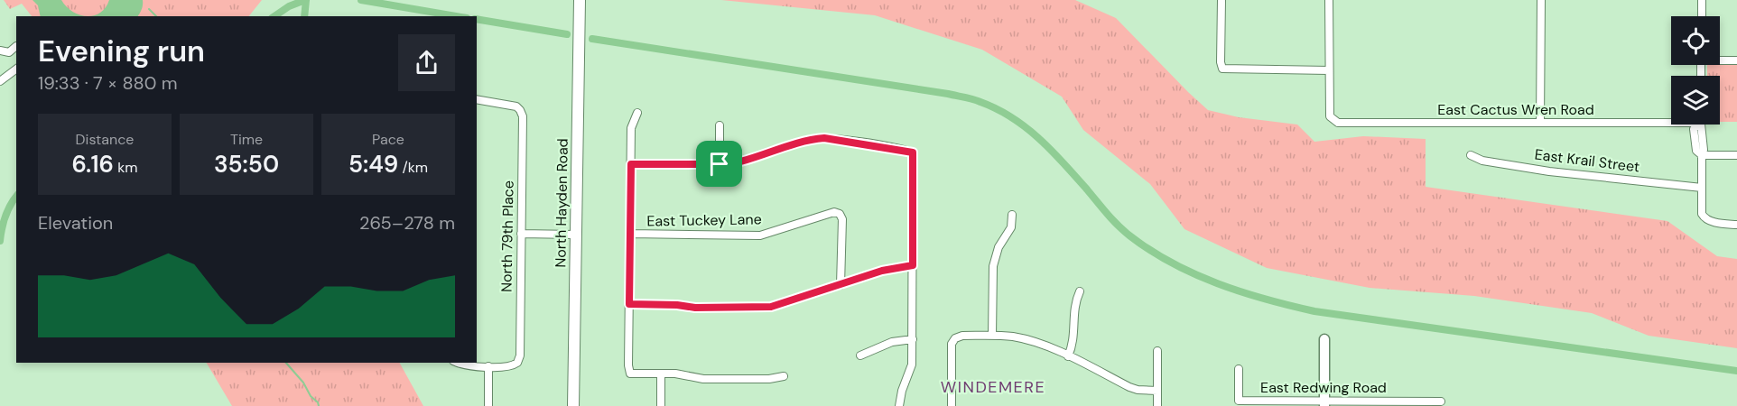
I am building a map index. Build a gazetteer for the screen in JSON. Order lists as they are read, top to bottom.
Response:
{
  "streets": {
    "main road": ["North Hayden Road"],
    "street": [
      "East Cactus Wren Road",
      "East Krail Street",
      "East Tuckey Lane",
      "North 79th Place",
      "East Redwing Road"
    ]
  },
  "districts": ["WINDEMERE"],
  "page": {
    "heading": ["Evening run", "19:33 · 7 × 880 m"],
    "stats": [
      ["Distance", "6.16 km"],
      ["Time", "35:50"],
      ["Pace", "5:49 /km"]
    ],
    "chart": ["Elevation", "265–278 m"]
  }
}
